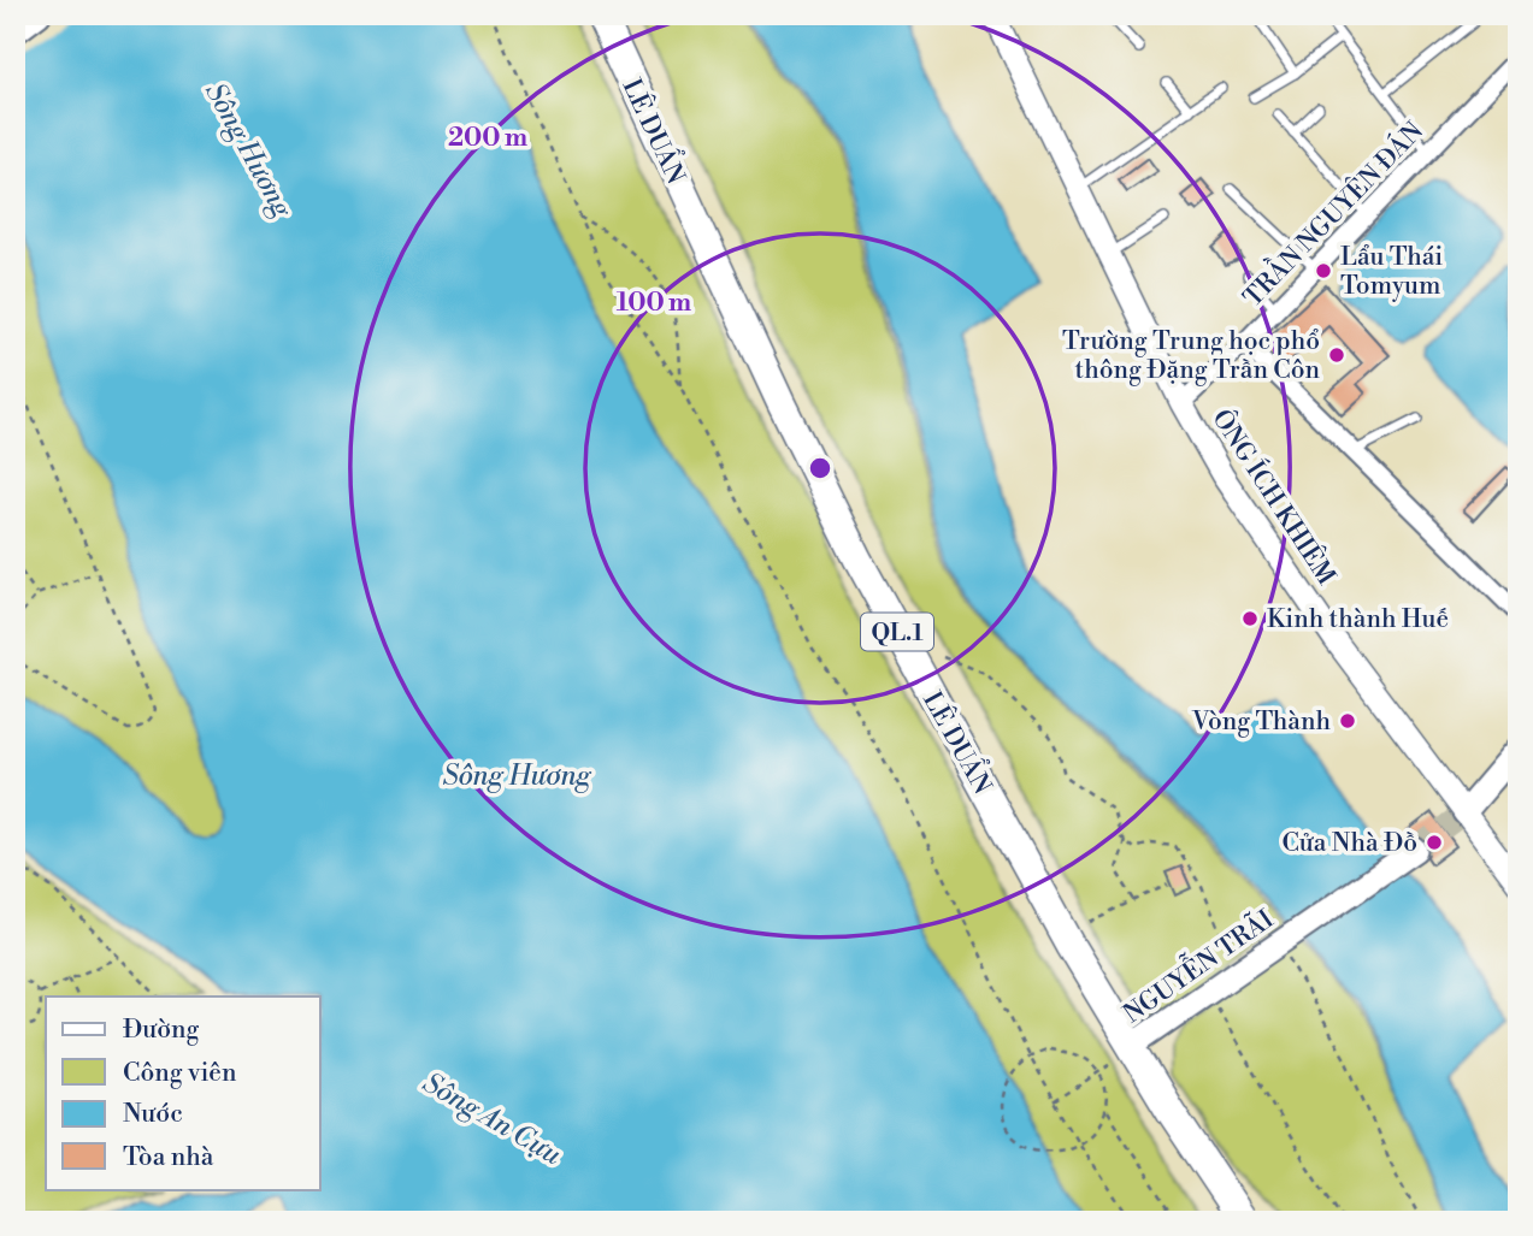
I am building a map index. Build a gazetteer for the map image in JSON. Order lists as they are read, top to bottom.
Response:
{
  "streets": {
    "main road": ["LÊ DUẨN", "QL.1", "NGUYỄN TRÃI"],
    "street": ["TRẦN NGUYÊN ĐÁN", "ÔNG ÍCH KHIÊM"]
  },
  "crossings": [
    ["LÊ DUẨN", "NGUYỄN TRÃI"],
    ["TRẦN NGUYÊN ĐÁN", "ÔNG ÍCH KHIÊM"]
  ],
  "water": ["Sông Hương", "Sông An Cựu"],
  "places": [
    "Lẩu Thái Tomyum",
    "Trường Trung học phổ thông Đặng Trần Côn",
    "Kinh thành Huế",
    "Vòng Thành",
    "Cửa Nhà Đồ"
  ],
  "legend": [
    "Đường",
    "Công viên",
    "Nước",
    "Tòa nhà"
  ],
  "rings": ["200 m", "100 m"]
}
